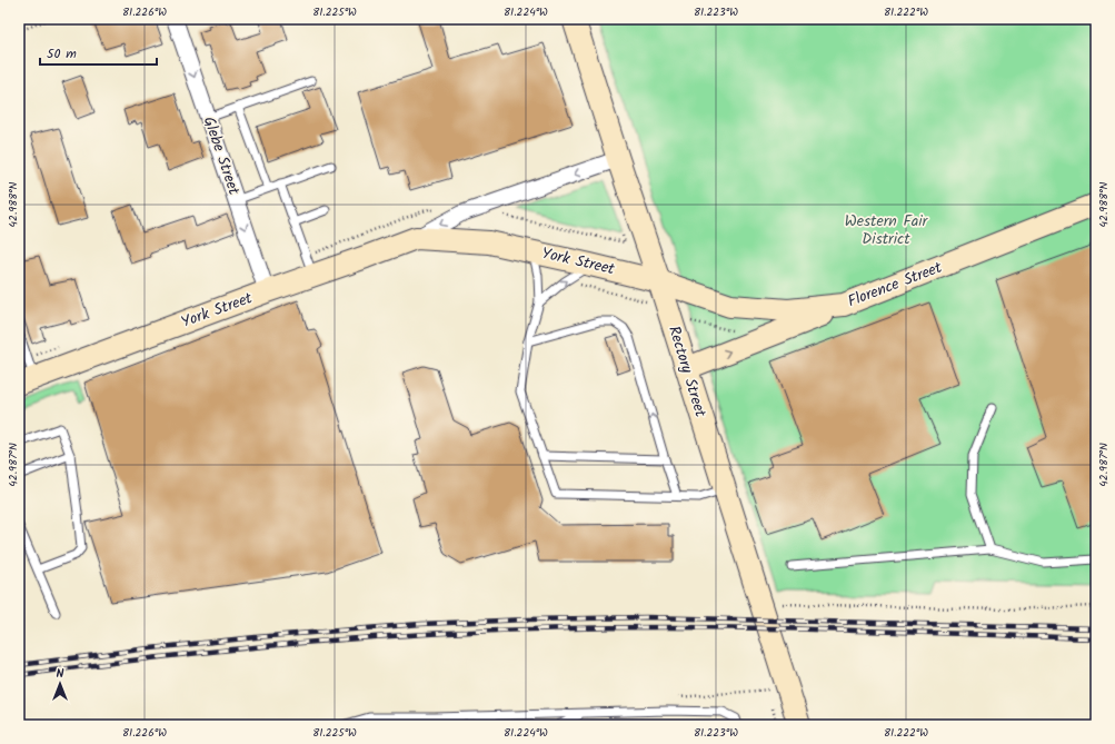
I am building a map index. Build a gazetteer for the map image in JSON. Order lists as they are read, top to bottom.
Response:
{
  "streets": {
    "main road": ["York Street", "Florence Street", "Rectory Street"],
    "street": ["Glebe Street"]
  },
  "crossings": [
    ["Glebe Street", "York Street"],
    ["York Street", "Florence Street"],
    ["York Street", "Rectory Street"],
    ["Florence Street", "Rectory Street"]
  ],
  "one_way": ["Glebe Street"],
  "parks": ["Western Fair District"],
  "scale_bar": "50 m",
  "north": "top",
  "coordinates": [
    "81.226°W",
    "81.225°W",
    "81.224°W",
    "81.223°W",
    "81.222°W",
    "42.988°N",
    "42.987°N"
  ]
}
